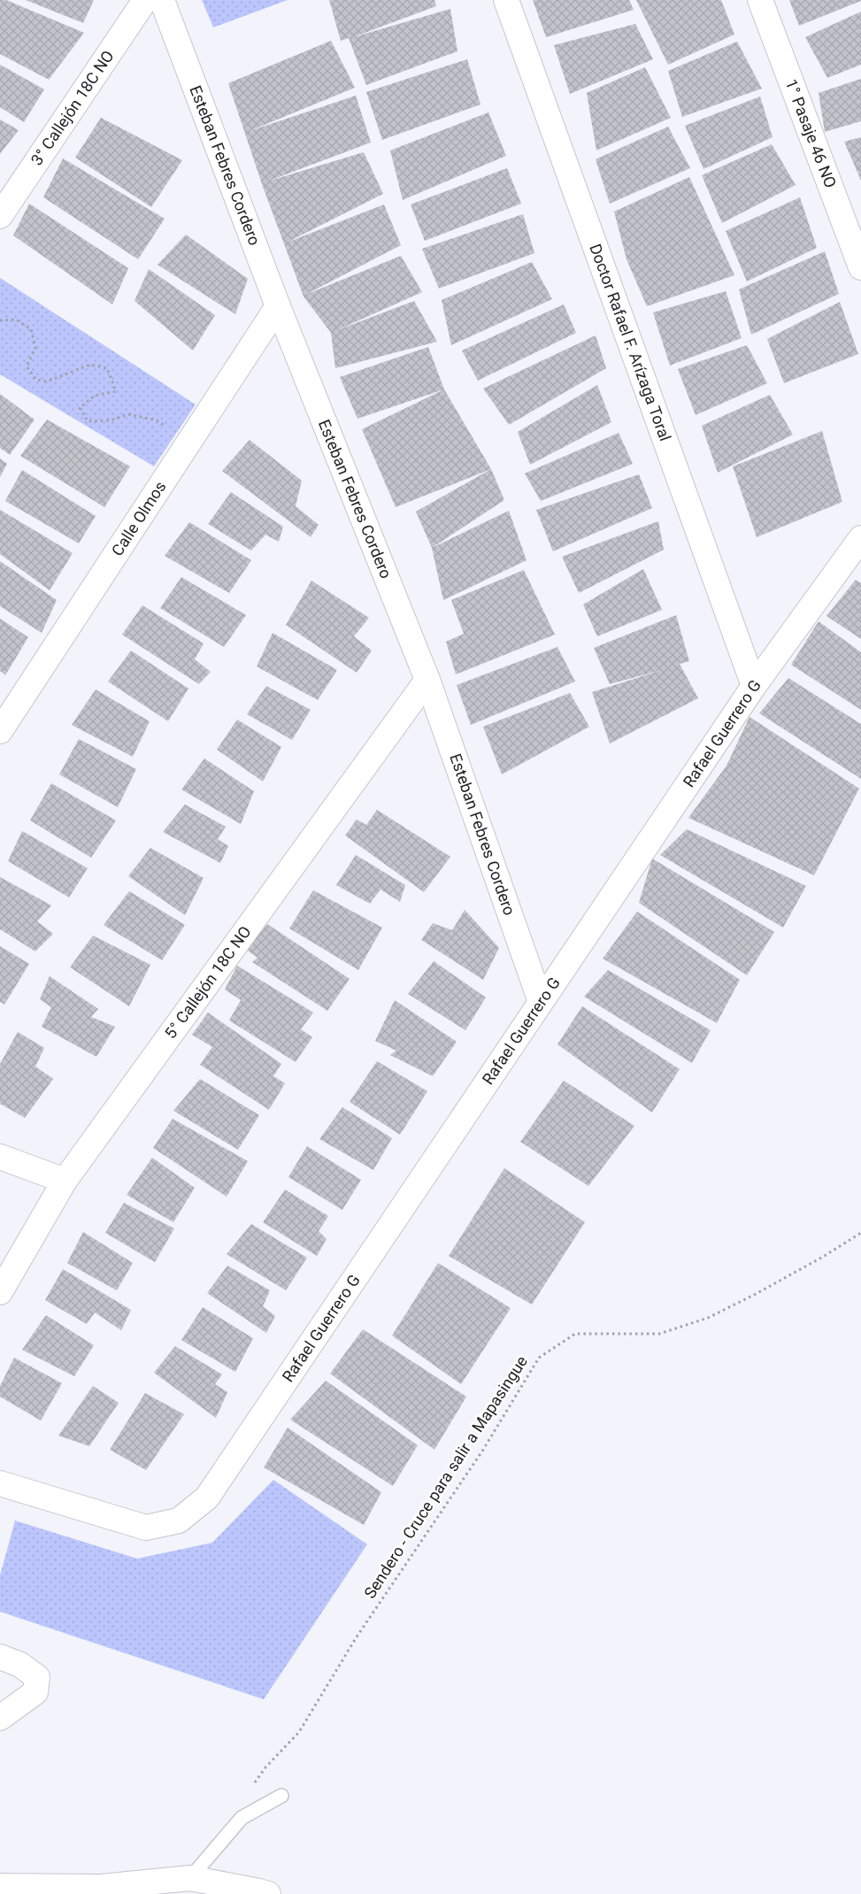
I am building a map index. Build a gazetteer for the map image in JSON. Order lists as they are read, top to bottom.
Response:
{
  "streets": {
    "street": [
      "3° Callejón 18C NO",
      "1° Pasaje 46 NO",
      "Esteban Febres Cordero",
      "Doctor Rafael F. Arízaga Toral",
      "Calle Olmos",
      "Rafael Guerrero G",
      "5° Callejón 18C NO"
    ],
    "path": ["Sendero - Cruce para salir a Mapasingue"]
  },
  "crossings": [
    ["Esteban Febres Cordero", "Calle Olmos"],
    ["Esteban Febres Cordero", "Rafael Guerrero G"],
    ["Esteban Febres Cordero", "5° Callejón 18C NO"],
    ["Doctor Rafael F. Arízaga Toral", "Rafael Guerrero G"]
  ]
}
